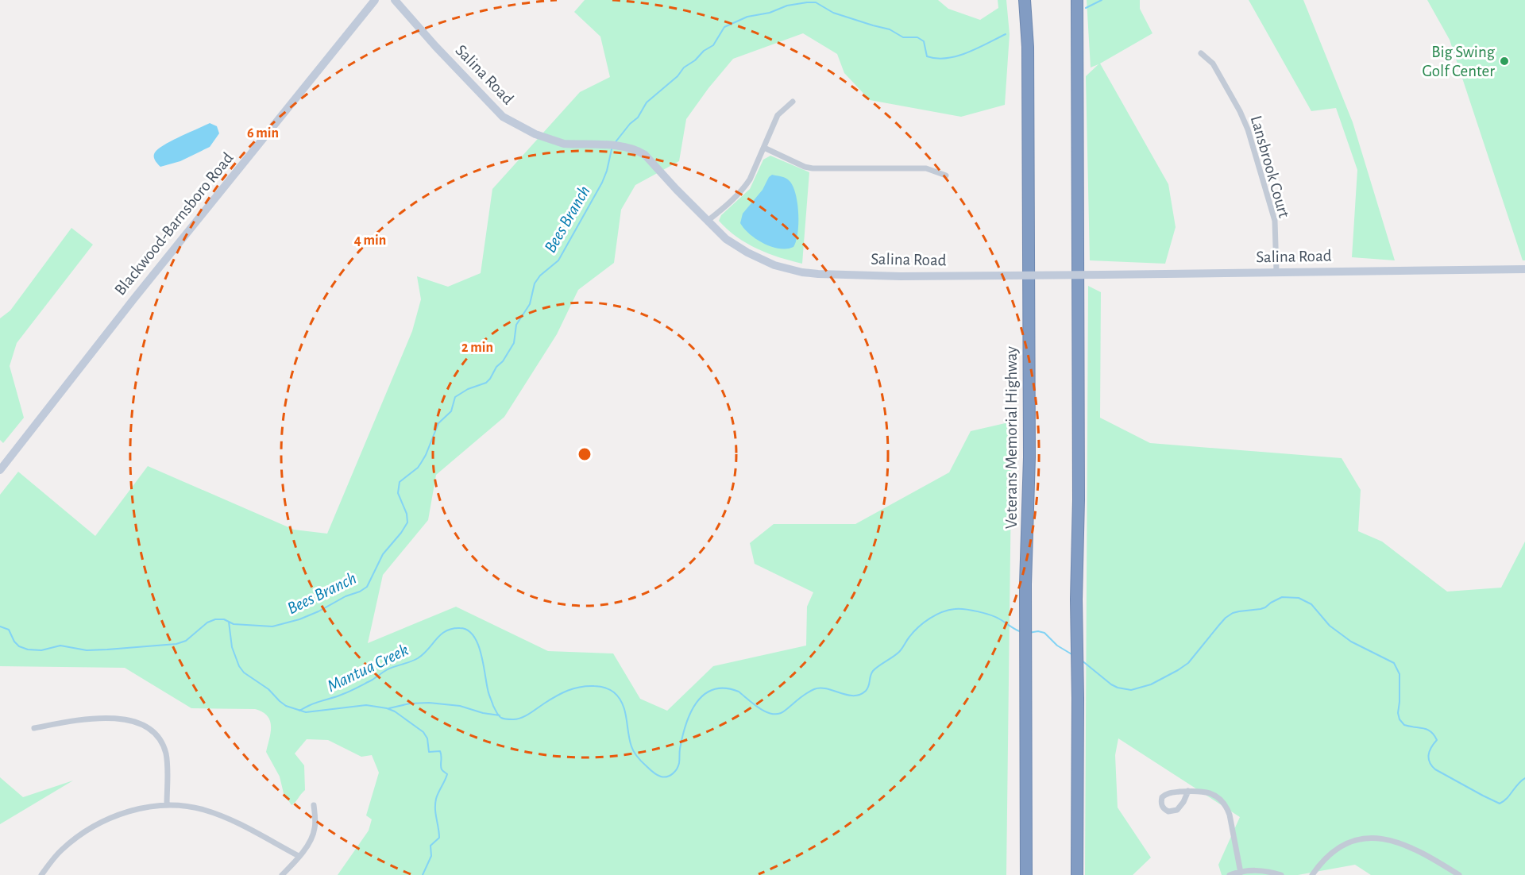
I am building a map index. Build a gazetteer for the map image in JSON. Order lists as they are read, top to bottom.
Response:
{
  "streets": {
    "highway": ["Veterans Memorial Highway"],
    "street": ["Salina Road", "Lansbrook Court", "Blackwood-Barnsboro Road"]
  },
  "crossings": [
    ["Salina Road", "Lansbrook Court"]
  ],
  "water": ["Bees Branch", "Mantua Creek"],
  "places": ["Big Swing Golf Center"],
  "rings": ["6 min", "4 min", "2 min"]
}
